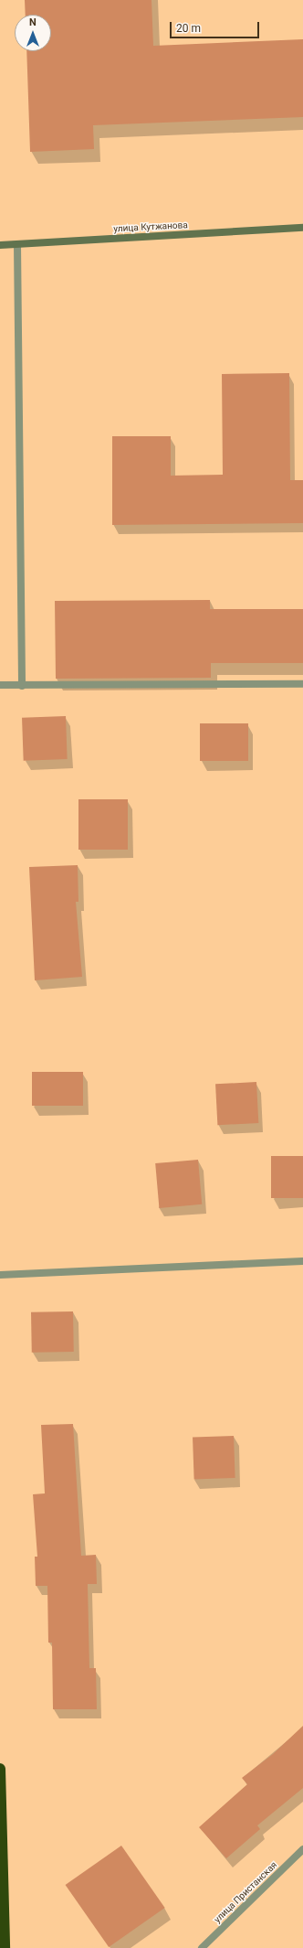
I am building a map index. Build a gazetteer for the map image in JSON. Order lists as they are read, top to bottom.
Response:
{
  "streets": {
    "street": ["улица Кутжанова", "улица Пристанская"]
  },
  "scale_bar": "20 m",
  "north": "top"
}
